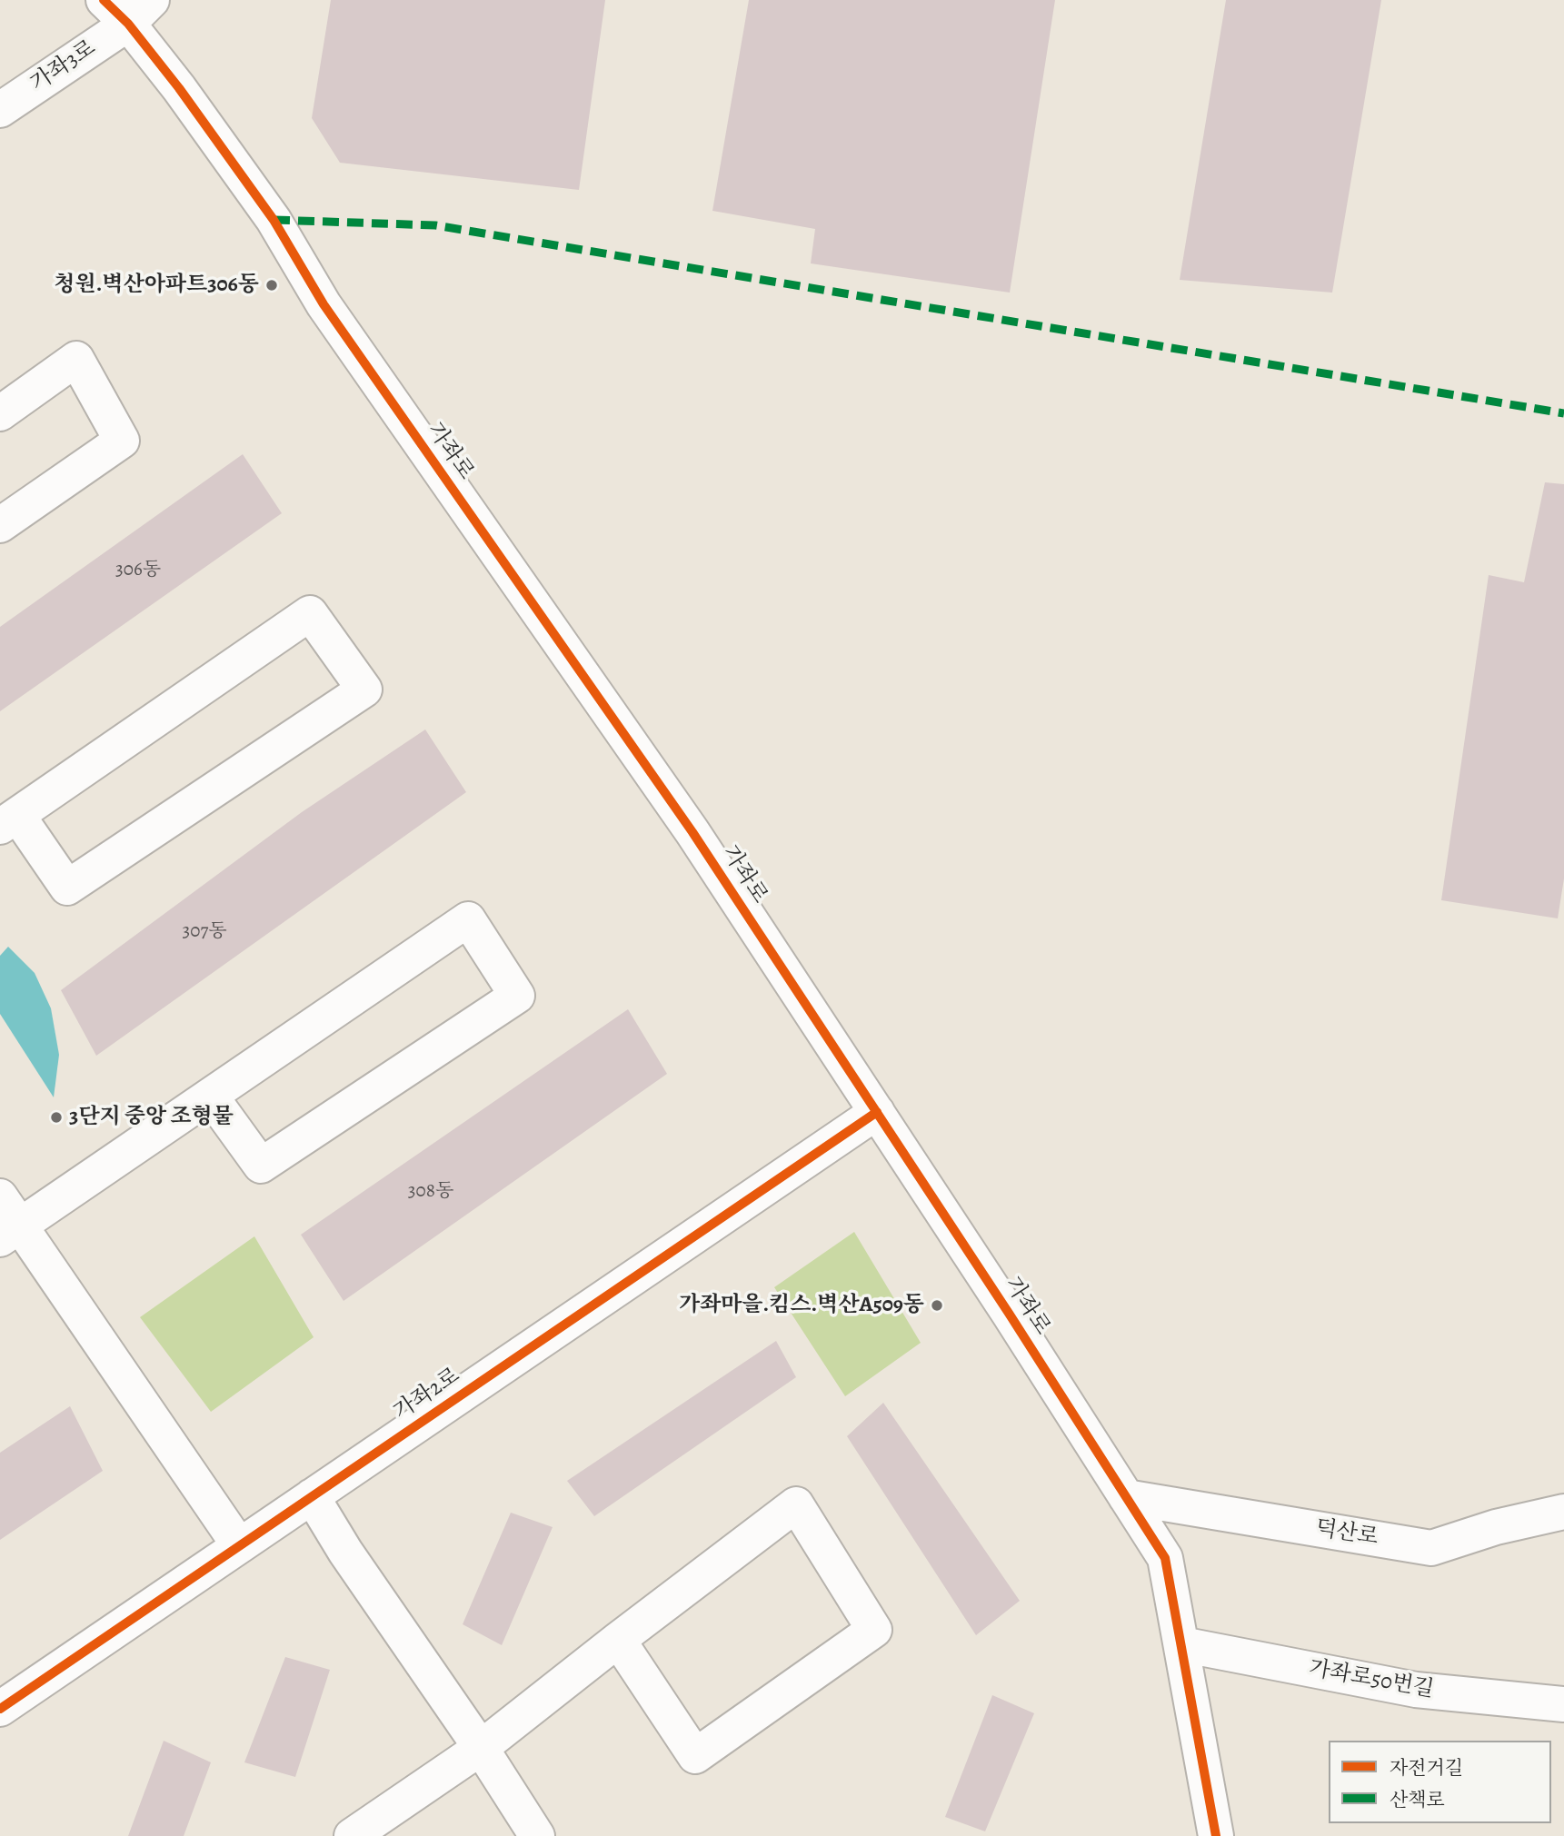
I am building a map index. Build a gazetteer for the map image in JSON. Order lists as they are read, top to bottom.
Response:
{
  "streets": {
    "street": [
      "가좌3로",
      "가좌로",
      "가좌2로",
      "덕산로",
      "가좌로50번길"
    ]
  },
  "crossings": [
    ["가좌3로", "가좌로"],
    ["가좌로", "가좌2로"],
    ["가좌로", "덕산로"],
    ["가좌로", "가좌로50번길"]
  ],
  "places": ["청원.벽산아파트306동", "3단지 중앙 조형물", "가좌마을.킴스.벽산A509동"],
  "house_numbers": ["306동", "307동", "308동"],
  "legend": ["자전거길", "산책로"]
}
